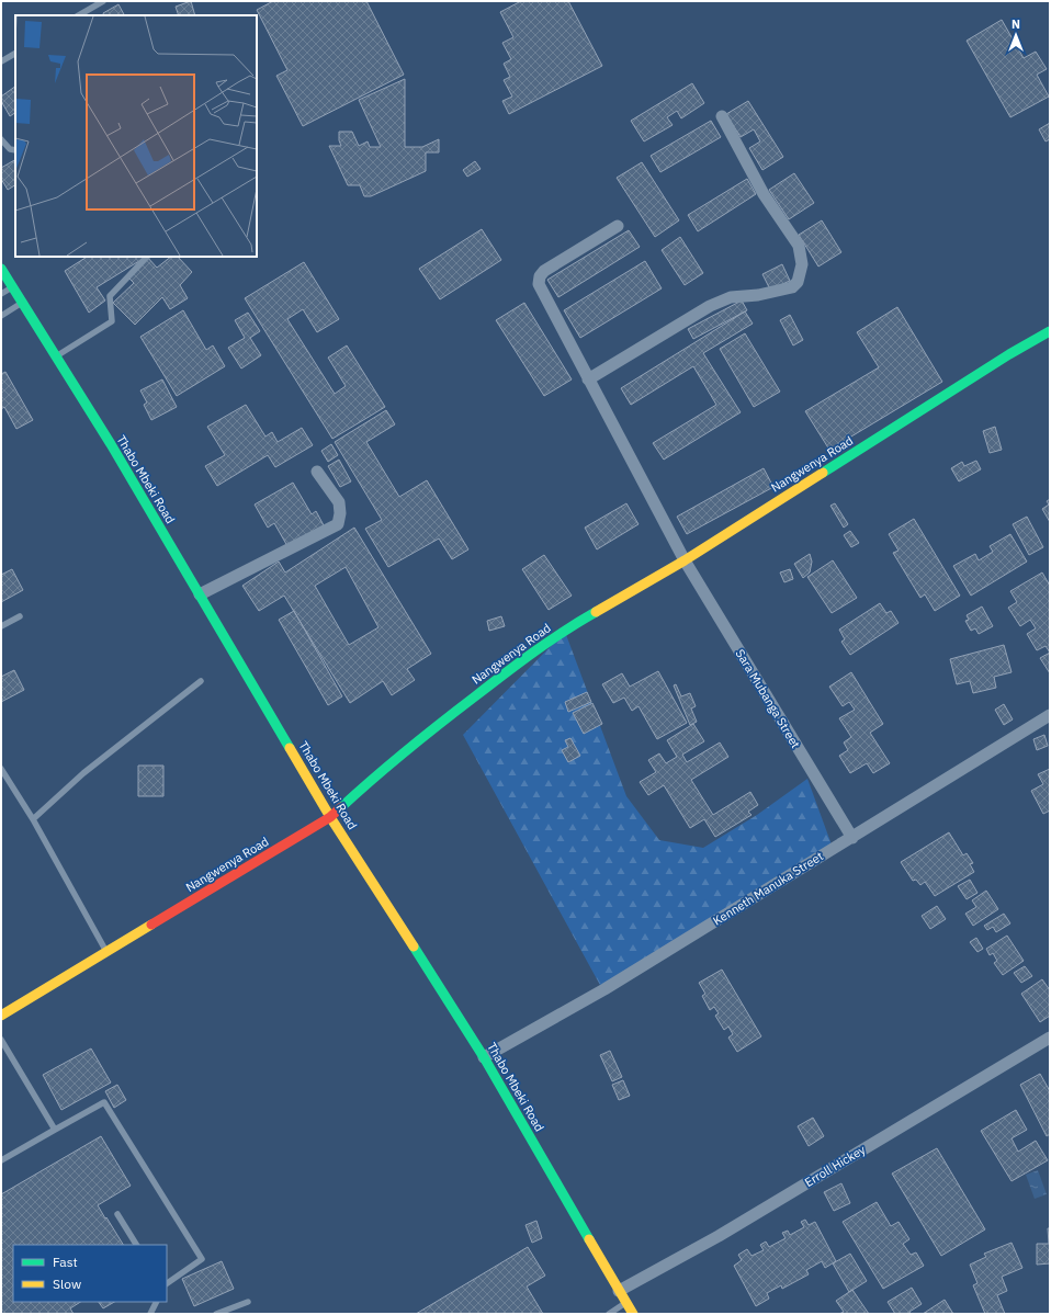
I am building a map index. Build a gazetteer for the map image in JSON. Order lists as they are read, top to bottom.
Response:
{
  "streets": {
    "main road": ["Nangwenya Road", "Thabo Mbeki Road"],
    "street": ["Sara Mubanga Street", "Kenneth Manuka Street", "Erroll Hickey"]
  },
  "crossings": [
    ["Nangwenya Road", "Thabo Mbeki Road"],
    ["Nangwenya Road", "Sara Mubanga Street"],
    ["Thabo Mbeki Road", "Kenneth Manuka Street"],
    ["Thabo Mbeki Road", "Erroll Hickey"],
    ["Sara Mubanga Street", "Kenneth Manuka Street"]
  ],
  "legend": ["Fast", "Slow"],
  "north": "top"
}
